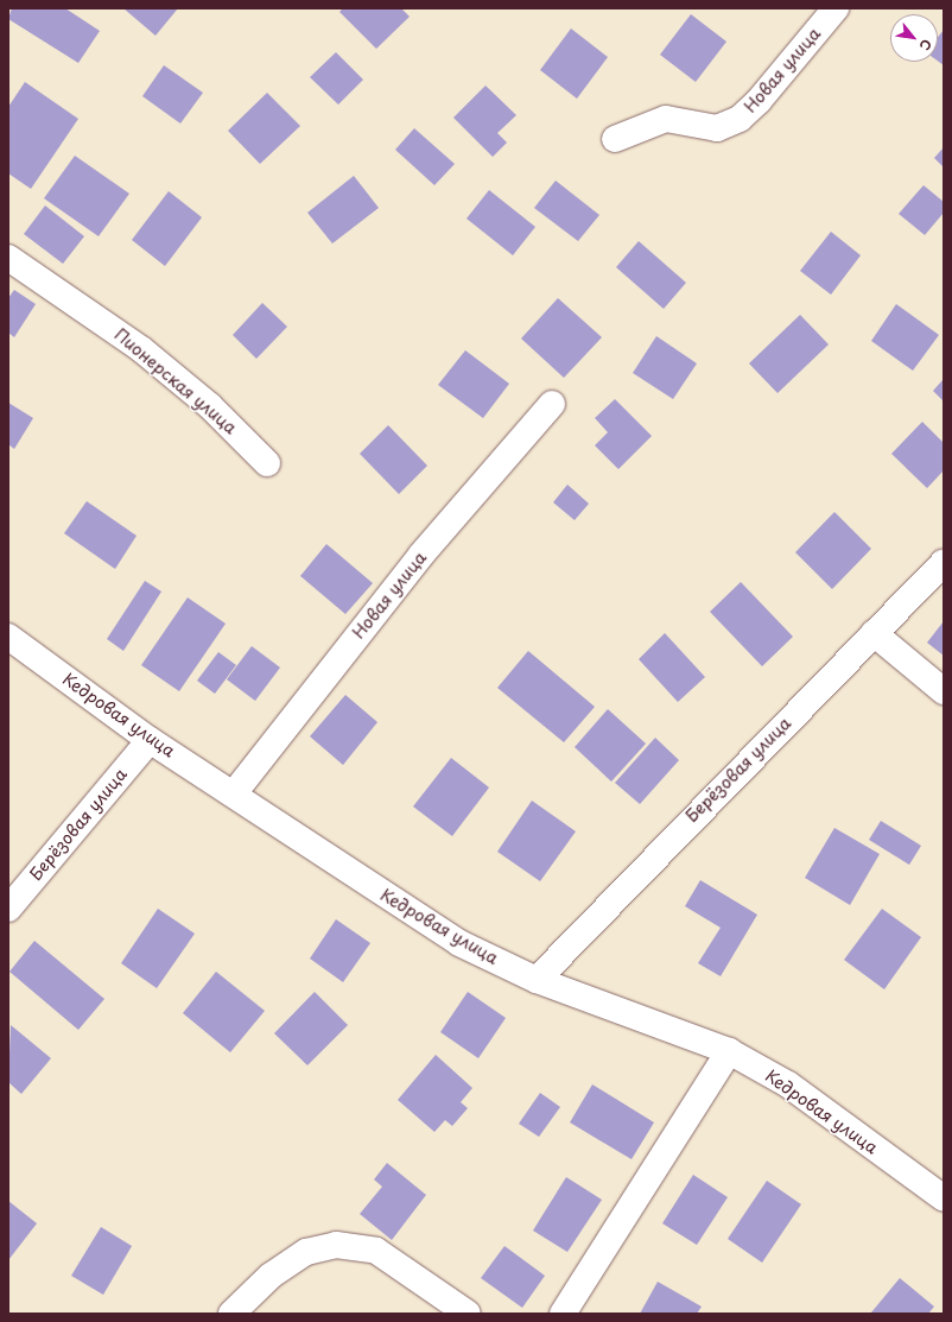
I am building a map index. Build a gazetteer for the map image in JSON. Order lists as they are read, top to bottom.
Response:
{
  "streets": {
    "street": [
      "Новая улица",
      "Пионерская улица",
      "Кедровая улица",
      "Берёзовая улица"
    ]
  },
  "crossings": [
    ["Новая улица", "Кедровая улица"],
    ["Кедровая улица", "Берёзовая улица"]
  ],
  "north": "bottom right"
}
